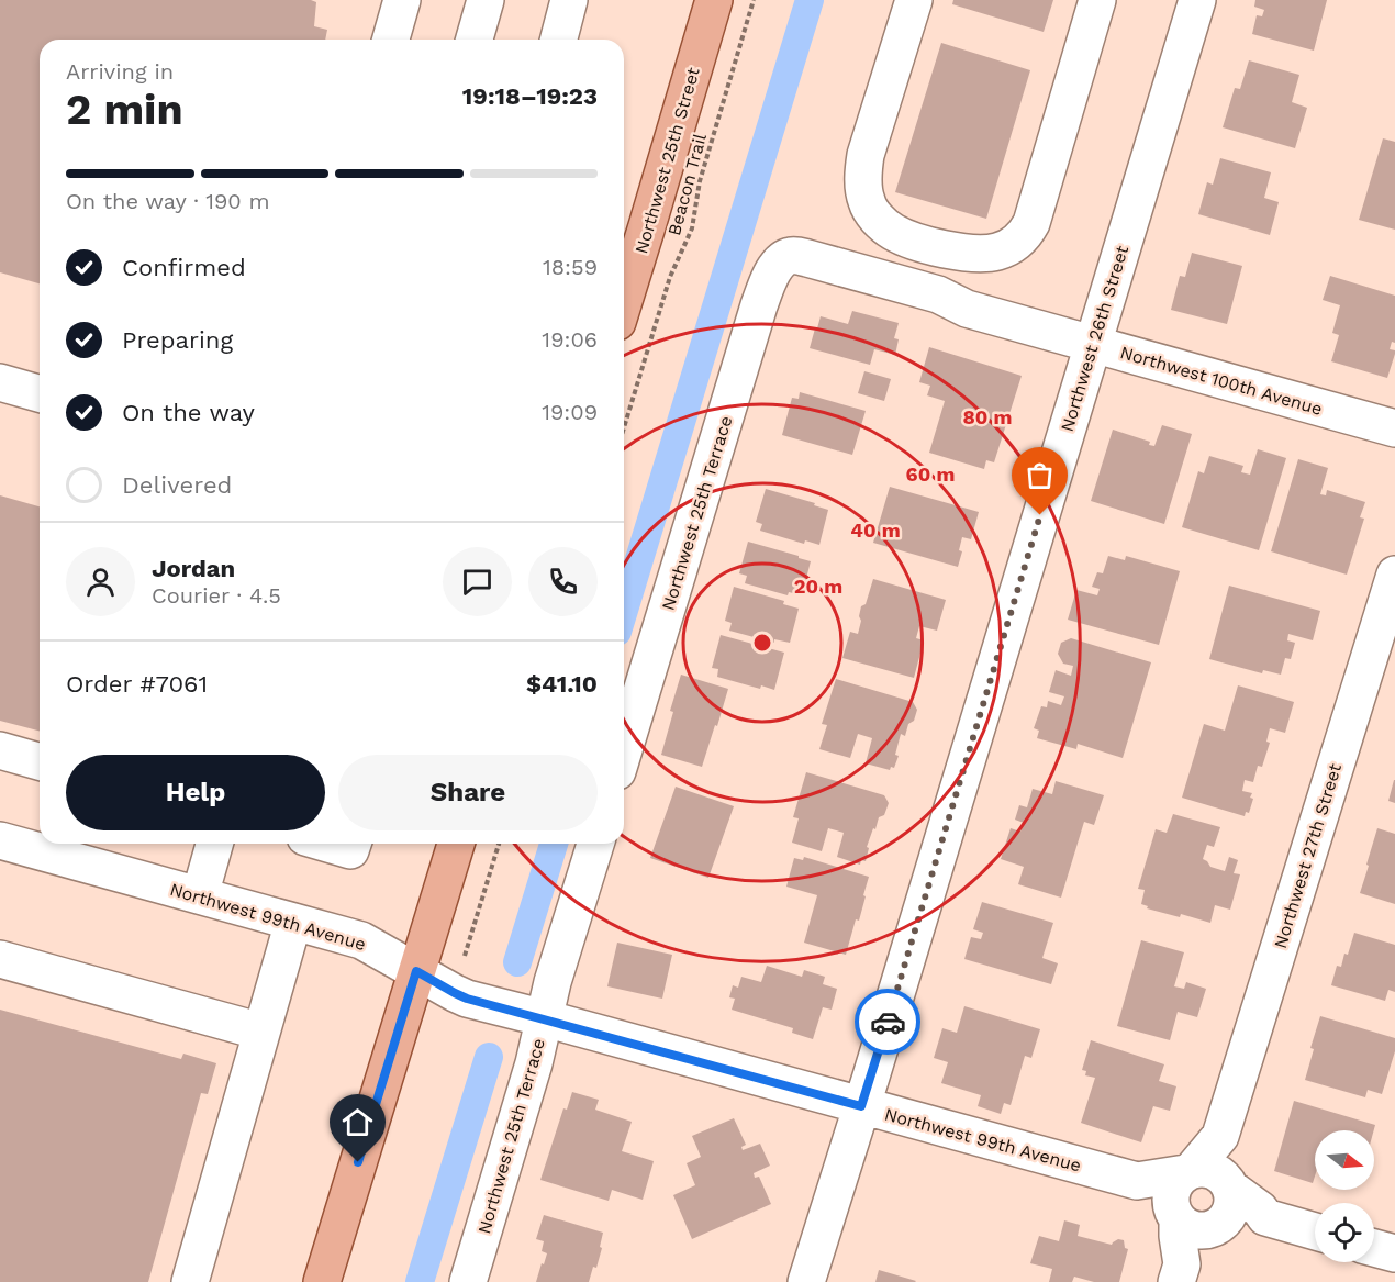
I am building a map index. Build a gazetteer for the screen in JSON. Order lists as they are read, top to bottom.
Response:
{
  "streets": {
    "main road": ["Northwest 25th Street"],
    "street": [
      "Northwest 26th Street",
      "Northwest 100th Avenue",
      "Northwest 25th Terrace",
      "Northwest 27th Street",
      "Northwest 99th Avenue"
    ],
    "path": ["Beacon Trail"]
  },
  "crossings": [
    ["Northwest 26th Street", "Northwest 100th Avenue"],
    ["Northwest 26th Street", "Northwest 99th Avenue"],
    ["Northwest 100th Avenue", "Northwest 25th Terrace"],
    ["Northwest 25th Terrace", "Northwest 99th Avenue"],
    ["Northwest 27th Street", "Northwest 99th Avenue"]
  ],
  "north": "right",
  "page": {
    "heading": ["2 min", "Arriving in", "19:18–19:23"],
    "panel": [
      "Jordan",
      "Courier · 4.5",
      "Order #7061",
      "$41.10"
    ],
    "bar": "On the way · 190 m",
    "list": [
      ["Confirmed", "18:59"],
      ["Preparing", "19:06"],
      ["On the way", "19:09"],
      "Delivered"
    ],
    "buttons": ["Help", "Share"]
  },
  "rings": [
    "80 m",
    "60 m",
    "40 m",
    "20 m"
  ]
}
